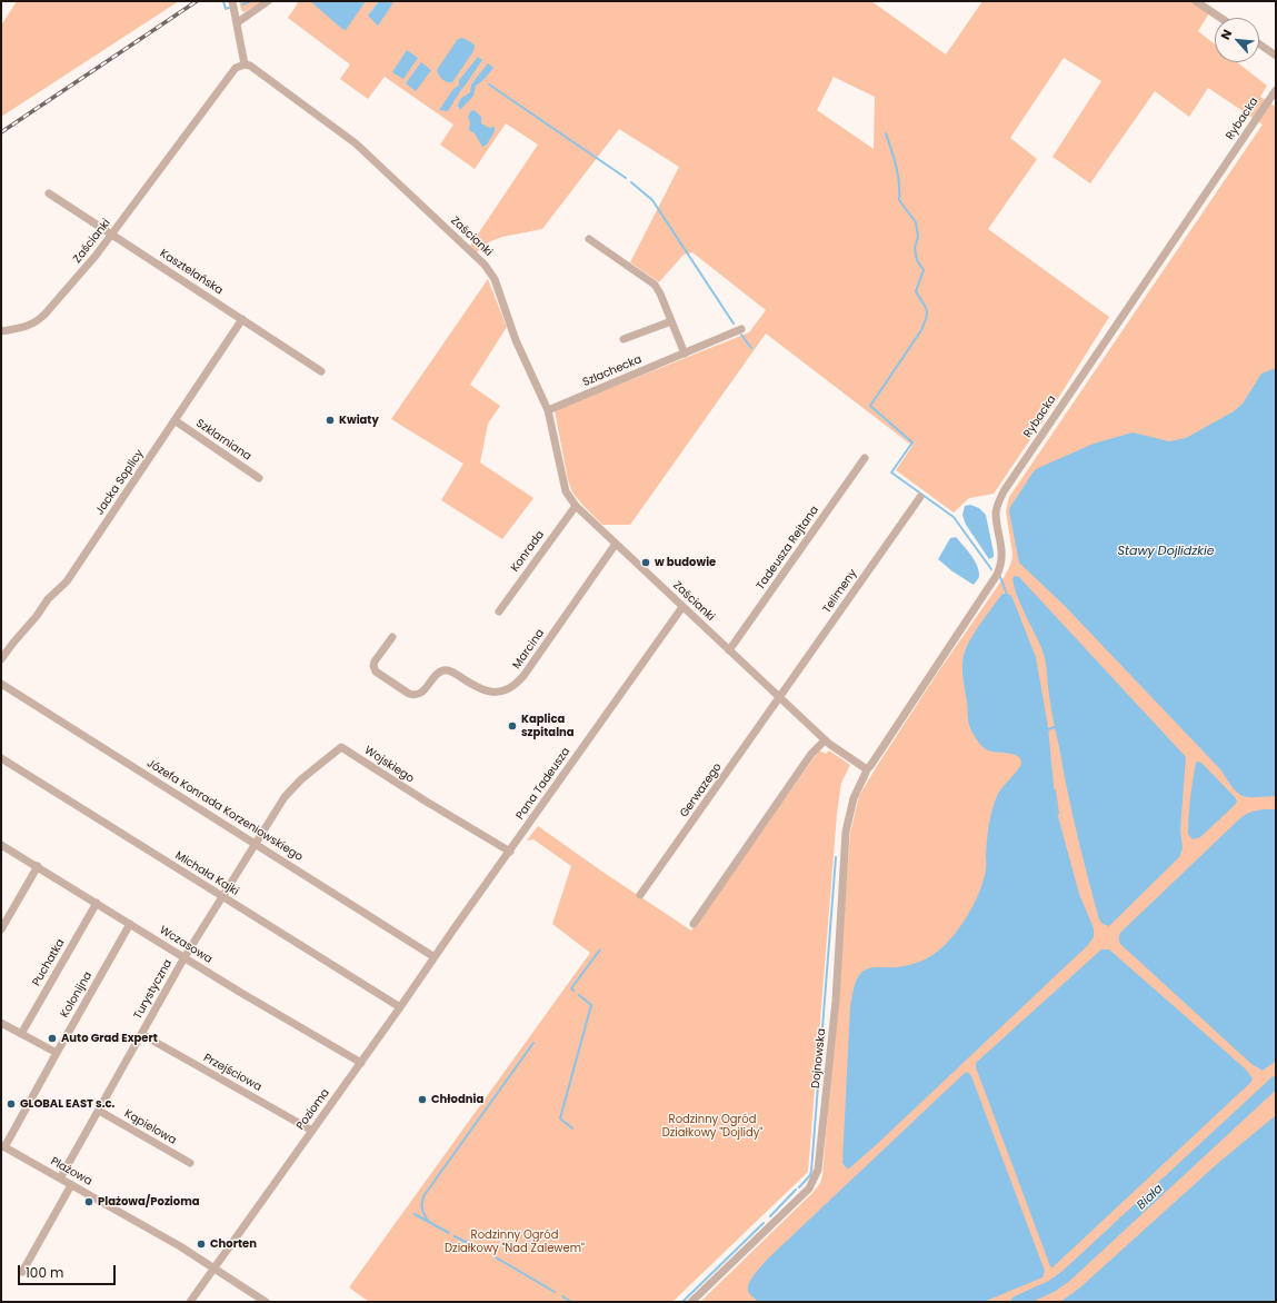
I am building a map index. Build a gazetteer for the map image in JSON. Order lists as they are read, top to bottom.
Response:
{
  "streets": {
    "street": [
      "Rybacka",
      "Zaścianki",
      "Kasztelańska",
      "Szlachecka",
      "Szklarniana",
      "Jacka Soplicy",
      "Tadeusza Rejtana",
      "Konrada",
      "Telimeny",
      "Marcina",
      "Wojskiego",
      "Pana Tadeusza",
      "Gerwazego",
      "Józefa Konrada Korzeniowskiego",
      "Michała Kajki",
      "Wczasowa",
      "Puchatka",
      "Turystyczna",
      "Kolonijna",
      "Dojnowska",
      "Przejściowa",
      "Pozioma",
      "Kąpielowa",
      "Plażowa"
    ]
  },
  "crossings": [
    ["Rybacka", "Zaścianki"],
    ["Rybacka", "Dojnowska"],
    ["Zaścianki", "Kasztelańska"],
    ["Zaścianki", "Szlachecka"],
    ["Zaścianki", "Tadeusza Rejtana"],
    ["Zaścianki", "Konrada"],
    ["Zaścianki", "Telimeny"],
    ["Zaścianki", "Marcina"],
    ["Zaścianki", "Pana Tadeusza"],
    ["Zaścianki", "Gerwazego"],
    ["Zaścianki", "Dojnowska"],
    ["Kasztelańska", "Jacka Soplicy"],
    ["Szklarniana", "Jacka Soplicy"],
    ["Telimeny", "Gerwazego"],
    ["Wojskiego", "Pana Tadeusza"],
    ["Wojskiego", "Turystyczna"],
    ["Pana Tadeusza", "Pozioma"],
    ["Józefa Konrada Korzeniowskiego", "Turystyczna"],
    ["Józefa Konrada Korzeniowskiego", "Pozioma"],
    ["Michała Kajki", "Turystyczna"],
    ["Michała Kajki", "Pozioma"],
    ["Wczasowa", "Puchatka"],
    ["Wczasowa", "Turystyczna"],
    ["Wczasowa", "Kolonijna"],
    ["Wczasowa", "Pozioma"],
    ["Turystyczna", "Przejściowa"],
    ["Turystyczna", "Kąpielowa"],
    ["Turystyczna", "Plażowa"],
    ["Kolonijna", "Plażowa"],
    ["Przejściowa", "Pozioma"],
    ["Pozioma", "Plażowa"]
  ],
  "water": ["Stawy Dojlidzkie", "Biała"],
  "parks": ["Rodzinny Ogród Działkowy \"Dojlidy\"", "Rodzinny Ogród Działkowy \"Nad Zalewem\""],
  "places": [
    "Kwiaty",
    "w budowie",
    "Kaplica szpitalna",
    "Auto Grad Expert",
    "Chłodnia",
    "GLOBAL EAST s.c.",
    "Plażowa/Pozioma",
    "Chorten"
  ],
  "scale_bar": "100 m",
  "north": "top left"
}
